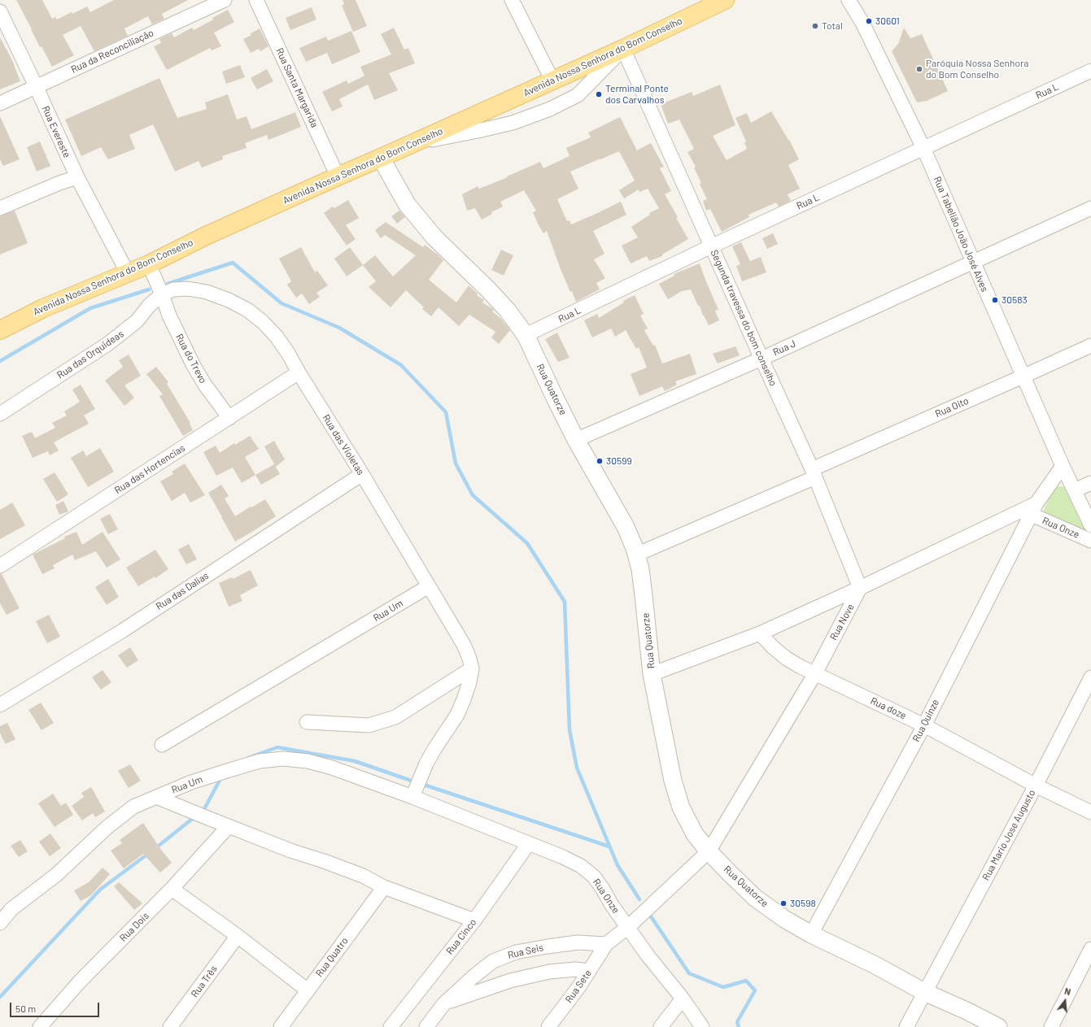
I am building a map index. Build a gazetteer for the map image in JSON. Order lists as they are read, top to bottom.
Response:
{
  "streets": {
    "main road": ["Avenida Nossa Senhora do Bom Conselho"],
    "street": [
      "Rua da Reconciliação",
      "Rua Santa Margarida",
      "Rua L",
      "Rua Evereste",
      "Rua Tabelião João José Alves",
      "Segunda travessa do bom conselho",
      "Rua J",
      "Rua das Orquideas",
      "Rua do Trevo",
      "Rua Quatorze",
      "Rua Oito",
      "Rua das Violetas",
      "Rua das Hortencias",
      "Rua Onze",
      "Rua das Dalias",
      "Rua Um",
      "Rua Nove",
      "Rua doze",
      "Rua Quinze",
      "Rua Mario Jose Augusto",
      "Rua Dois",
      "Rua Cinco",
      "Rua Seis",
      "Rua Quatro",
      "Rua Três",
      "Rua Sete"
    ]
  },
  "crossings": [
    ["Rua da Reconciliação", "Rua Evereste"],
    ["Avenida Nossa Senhora do Bom Conselho", "Rua Santa Margarida"],
    ["Avenida Nossa Senhora do Bom Conselho", "Rua Evereste"],
    ["Avenida Nossa Senhora do Bom Conselho", "Segunda travessa do bom conselho"],
    ["Avenida Nossa Senhora do Bom Conselho", "Rua Quatorze"],
    ["Rua L", "Rua Tabelião João José Alves"],
    ["Rua L", "Segunda travessa do bom conselho"],
    ["Rua L", "Rua Quatorze"],
    ["Rua Tabelião João José Alves", "Rua J"],
    ["Rua Tabelião João José Alves", "Rua Oito"],
    ["Rua Tabelião João José Alves", "Rua Quinze"],
    ["Segunda travessa do bom conselho", "Rua J"],
    ["Segunda travessa do bom conselho", "Rua Oito"],
    ["Segunda travessa do bom conselho", "Rua Nove"],
    ["Rua J", "Rua Quatorze"],
    ["Rua das Orquideas", "Rua do Trevo"],
    ["Rua das Orquideas", "Rua das Violetas"],
    ["Rua do Trevo", "Rua das Violetas"],
    ["Rua do Trevo", "Rua das Hortencias"],
    ["Rua Quatorze", "Rua Oito"],
    ["Rua Quatorze", "Rua Nove"],
    ["Rua Quatorze", "Rua Quinze"],
    ["Rua Quatorze", "Rua Mario Jose Augusto"],
    ["Rua das Violetas", "Rua das Hortencias"],
    ["Rua das Violetas", "Rua das Dalias"],
    ["Rua das Violetas", "Rua Um"],
    ["Rua Onze", "Rua Um"],
    ["Rua Onze", "Rua Nove"],
    ["Rua Onze", "Rua Quinze"],
    ["Rua Onze", "Rua Cinco"],
    ["Rua Nove", "Rua doze"],
    ["Rua doze", "Rua Quinze"],
    ["Rua doze", "Rua Mario Jose Augusto"],
    ["Rua Seis", "Rua Sete"]
  ],
  "places": [
    "30601",
    "Total",
    "Paróquia Nossa Senhora do Bom Conselho",
    "Terminal Ponte dos Carvalhos",
    "30583",
    "30599",
    "30598"
  ],
  "scale_bar": "50 m",
  "north": "top"
}
